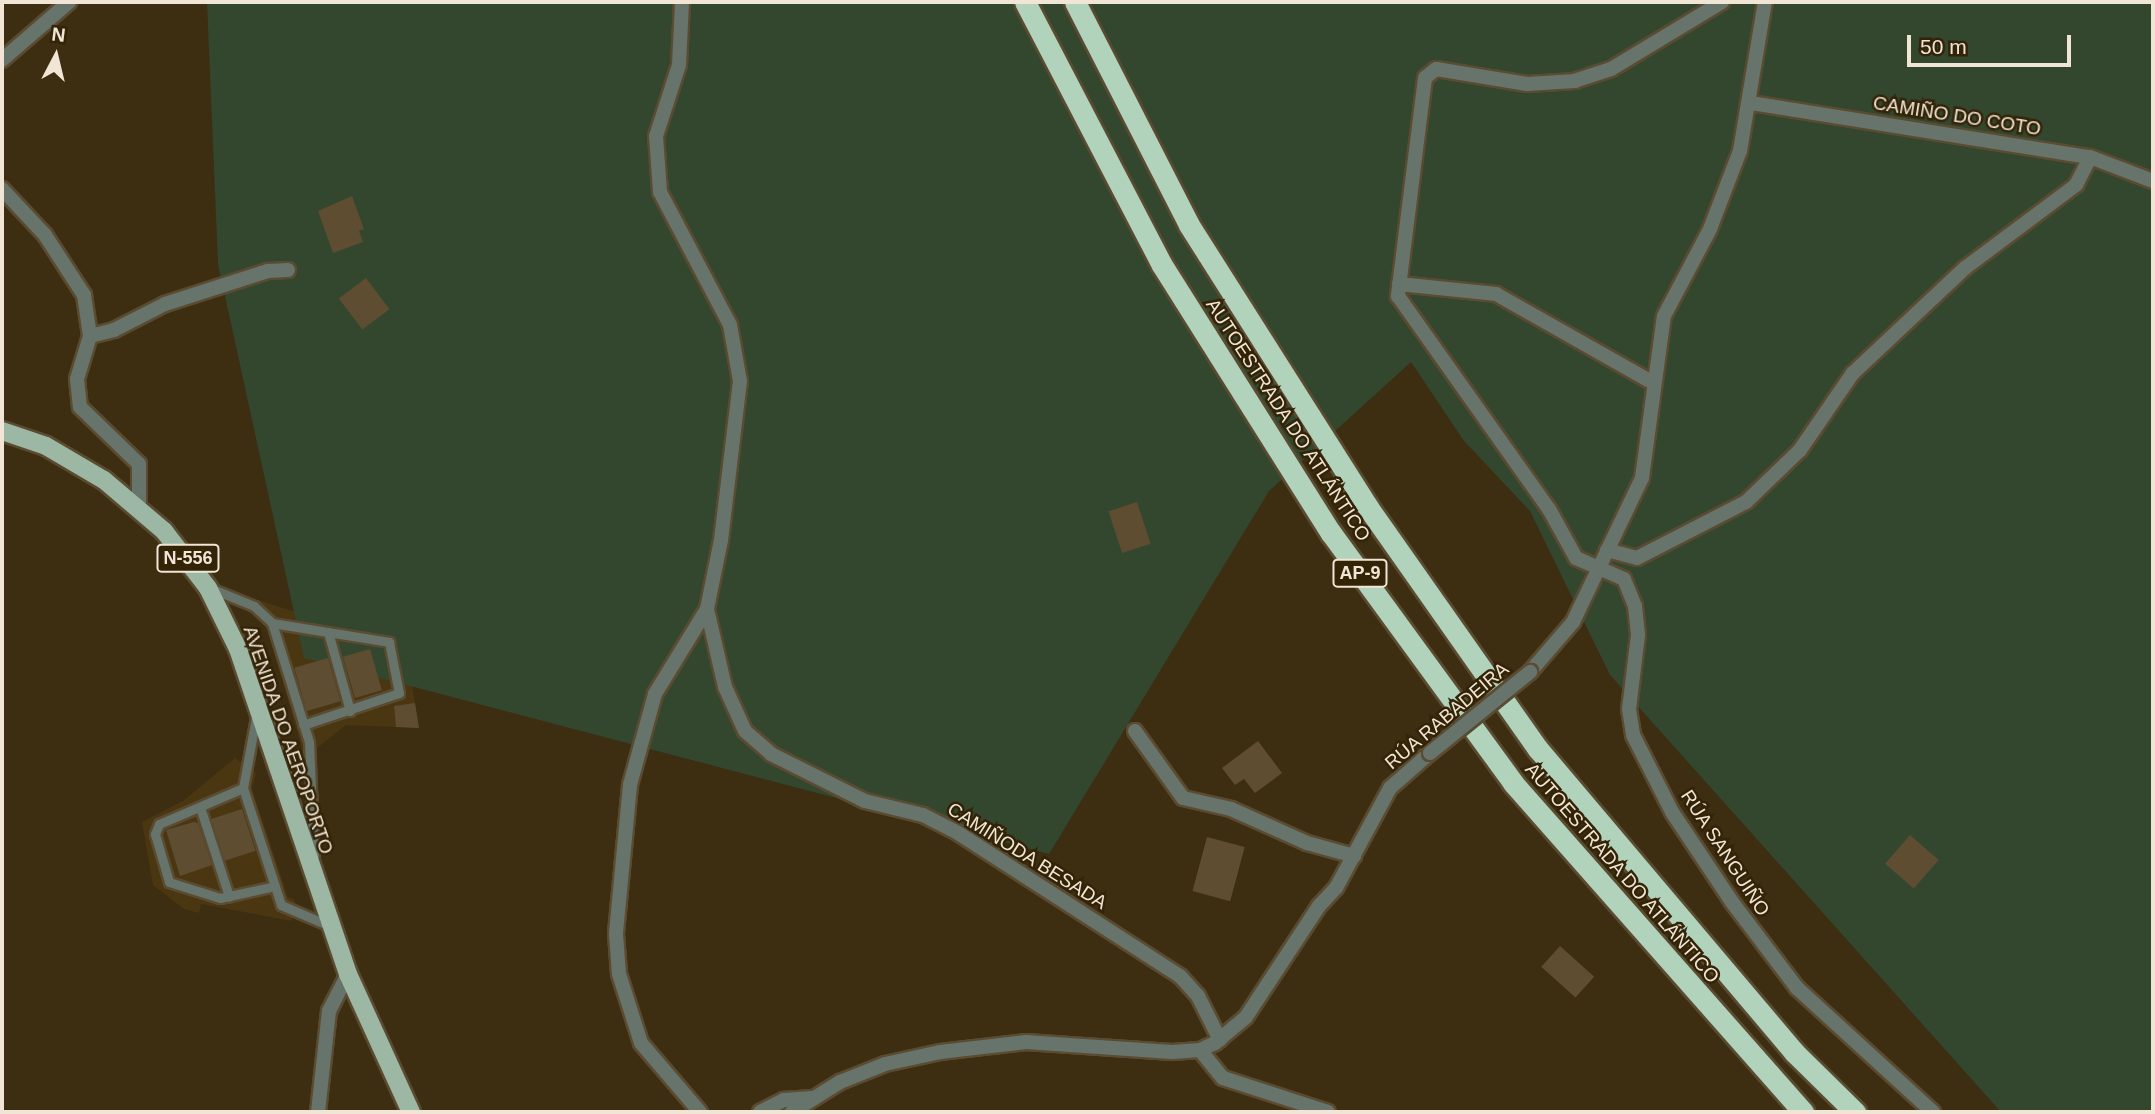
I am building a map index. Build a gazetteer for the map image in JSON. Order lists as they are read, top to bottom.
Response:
{
  "streets": {
    "highway": ["AUTOESTRADA DO ATLÁNTICO", "AP-9"],
    "main road": ["N-556", "AVENIDA DO AEROPORTO"],
    "street": [
      "CAMIÑO DO COTO",
      "RÚA RABADEIRA",
      "RÚA SANGUIÑO",
      "CAMIÑODA BESADA"
    ]
  },
  "crossings": [
    ["CAMIÑO DO COTO", "RÚA RABADEIRA"],
    ["RÚA RABADEIRA", "RÚA SANGUIÑO"],
    ["RÚA RABADEIRA", "CAMIÑODA BESADA"]
  ],
  "scale_bar": "50 m",
  "north": "top"
}
